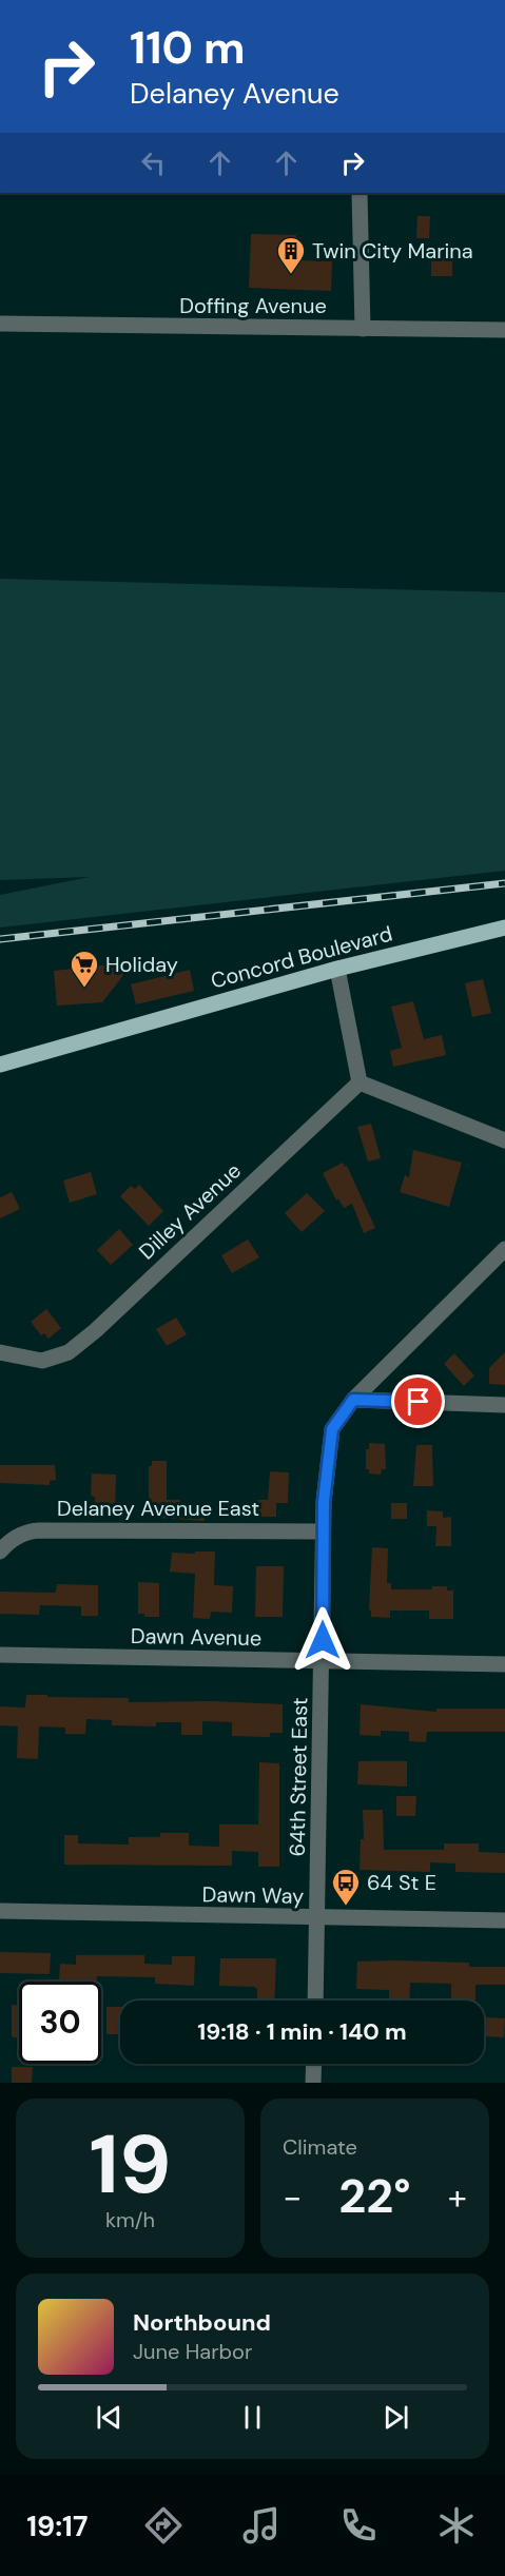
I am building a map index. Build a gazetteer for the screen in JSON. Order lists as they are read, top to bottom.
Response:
{
  "streets": {
    "main road": ["Concord Boulevard"],
    "street": [
      "Doffing Avenue",
      "Dilley Avenue",
      "Delaney Avenue East",
      "Dawn Avenue",
      "64th Street East",
      "Dawn Way"
    ]
  },
  "crossings": [
    ["Delaney Avenue East", "64th Street East"],
    ["Dawn Avenue", "64th Street East"],
    ["64th Street East", "Dawn Way"]
  ],
  "places": {
    "building": ["Twin City Marina"],
    "supermarket": ["Holiday"],
    "bus stop": ["64 St E"]
  },
  "page": {
    "turn": ["110 m", "Delaney Avenue"],
    "limit": "30",
    "trip": "19:18 · 1 min · 140 m",
    "tile": [
      ["19", "km/h"],
      "Climate"
    ],
    "heat": ["−", "22°", "+"],
    "song": ["Northbound", "June Harbor"],
    "tabs": "19:17"
  }
}
